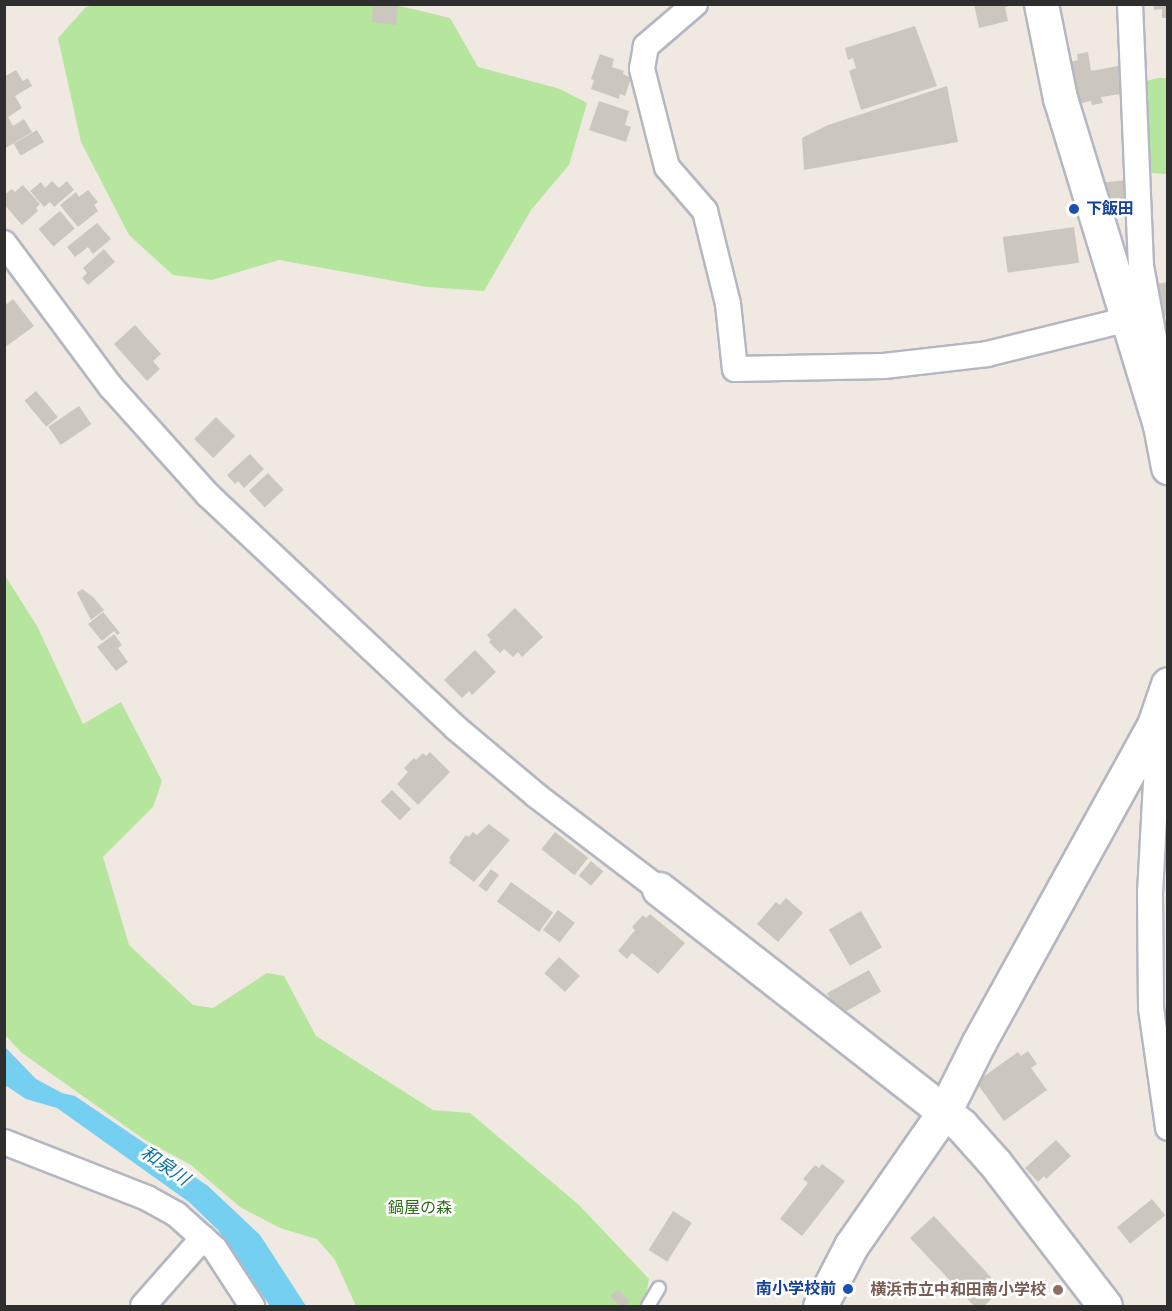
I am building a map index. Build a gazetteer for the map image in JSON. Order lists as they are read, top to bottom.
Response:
{
  "water": ["和泉川"],
  "parks": ["鍋屋の森"],
  "places": ["下飯田", "南小学校前", "横浜市立中和田南小学校"]
}
